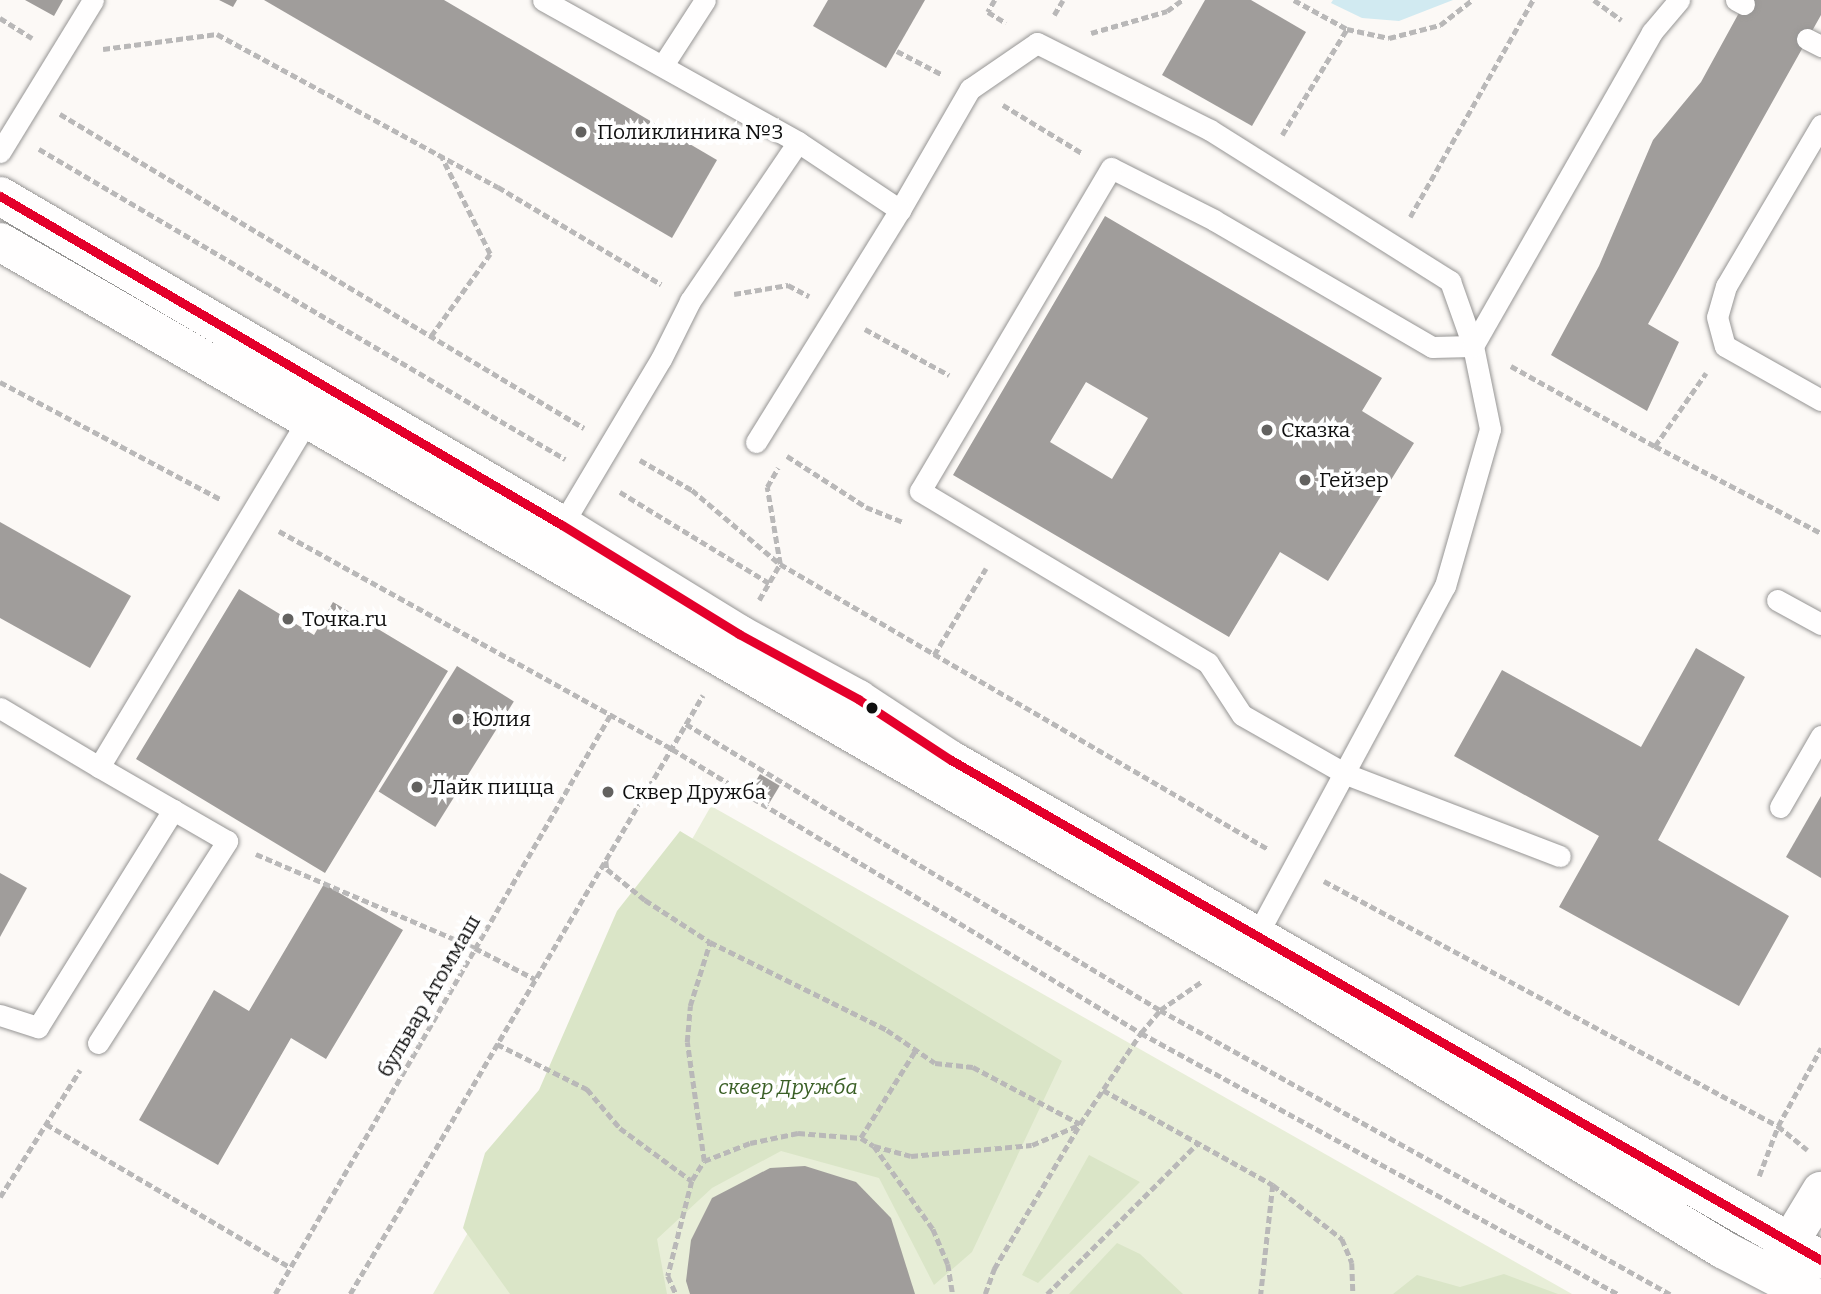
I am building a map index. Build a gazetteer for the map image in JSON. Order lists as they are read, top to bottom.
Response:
{
  "streets": {
    "path": ["бульвар Атоммаш"]
  },
  "parks": ["сквер Дружба"],
  "places": [
    "Поликлиника №3",
    "Сказка",
    "Гейзер",
    "Точка.ru",
    "Юлия",
    "Лайк пицца",
    "Сквер Дружба"
  ]
}
